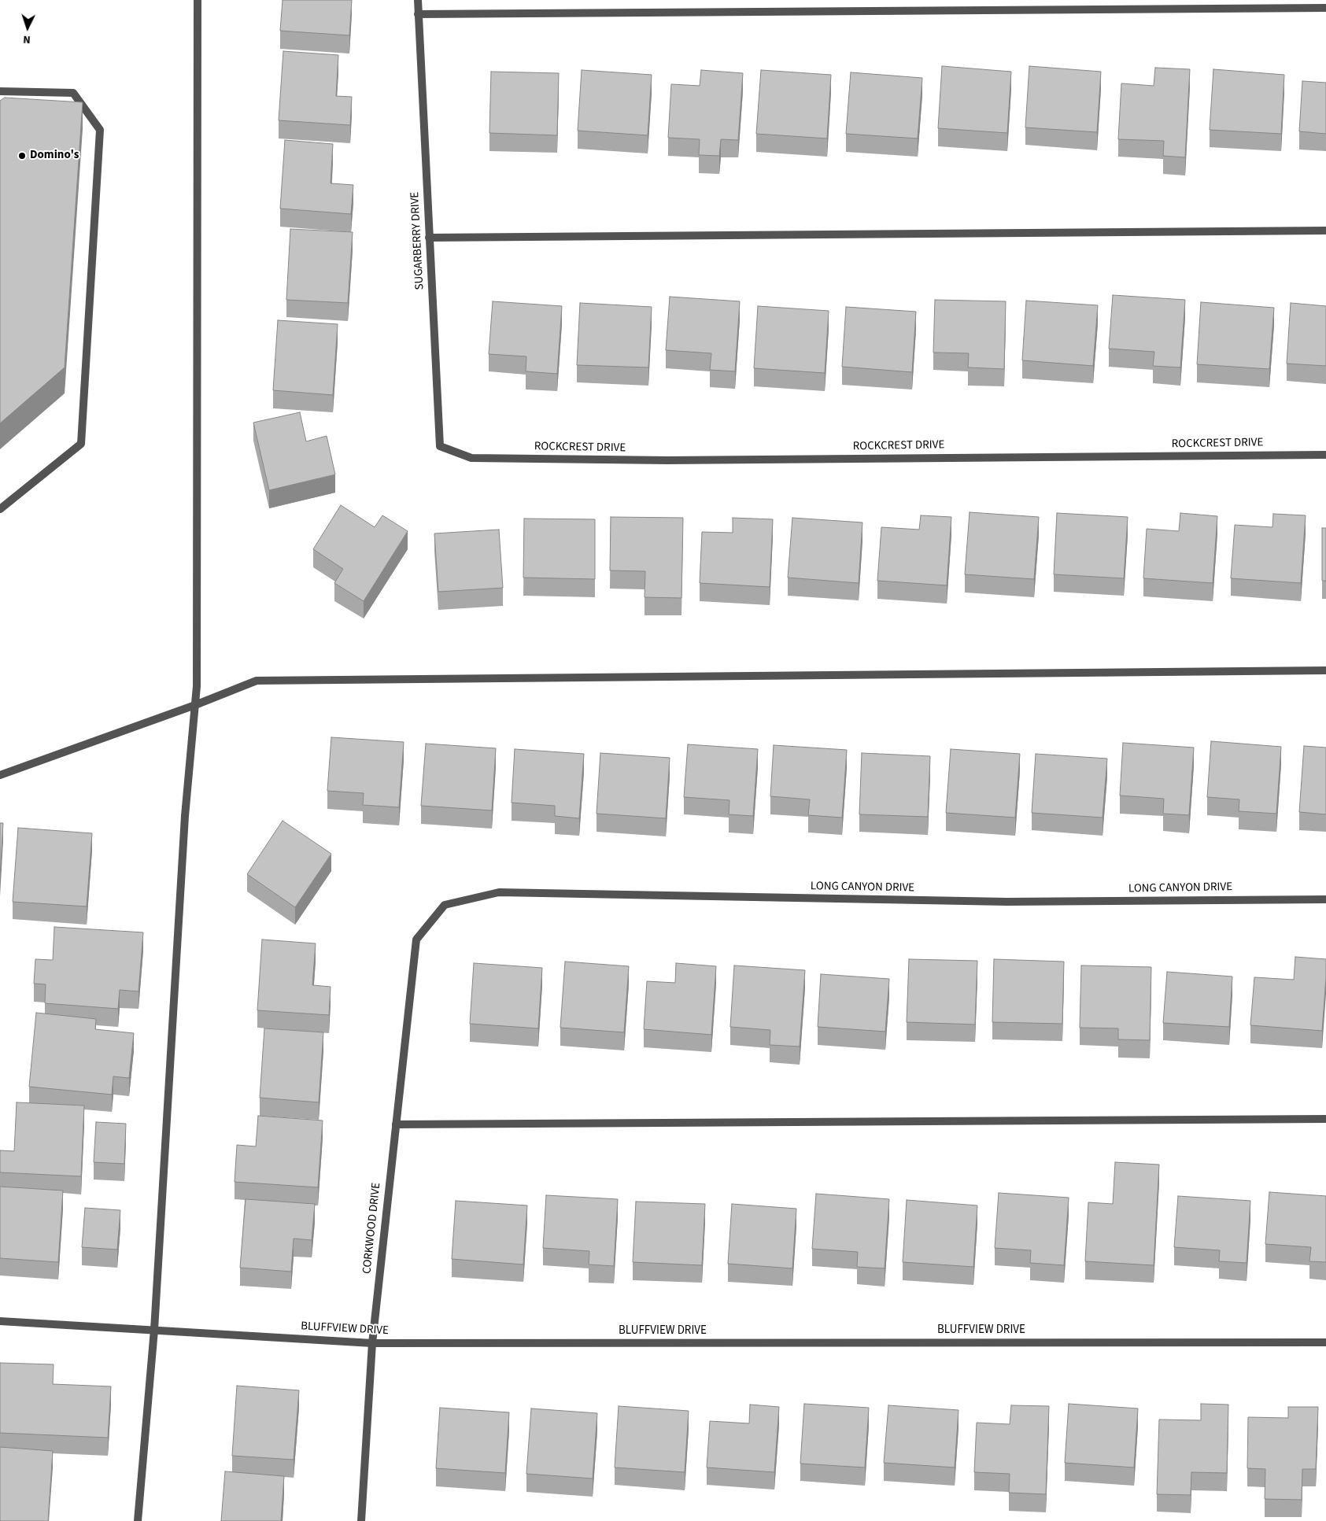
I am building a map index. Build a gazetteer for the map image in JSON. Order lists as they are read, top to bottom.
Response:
{
  "streets": {
    "street": [
      "SUGARBERRY DRIVE",
      "ROCKCREST DRIVE",
      "LONG CANYON DRIVE",
      "CORKWOOD DRIVE",
      "BLUFFVIEW DRIVE"
    ]
  },
  "crossings": [
    ["SUGARBERRY DRIVE", "ROCKCREST DRIVE"],
    ["LONG CANYON DRIVE", "CORKWOOD DRIVE"],
    ["CORKWOOD DRIVE", "BLUFFVIEW DRIVE"]
  ],
  "places": ["Domino's"],
  "north": "bottom"
}
